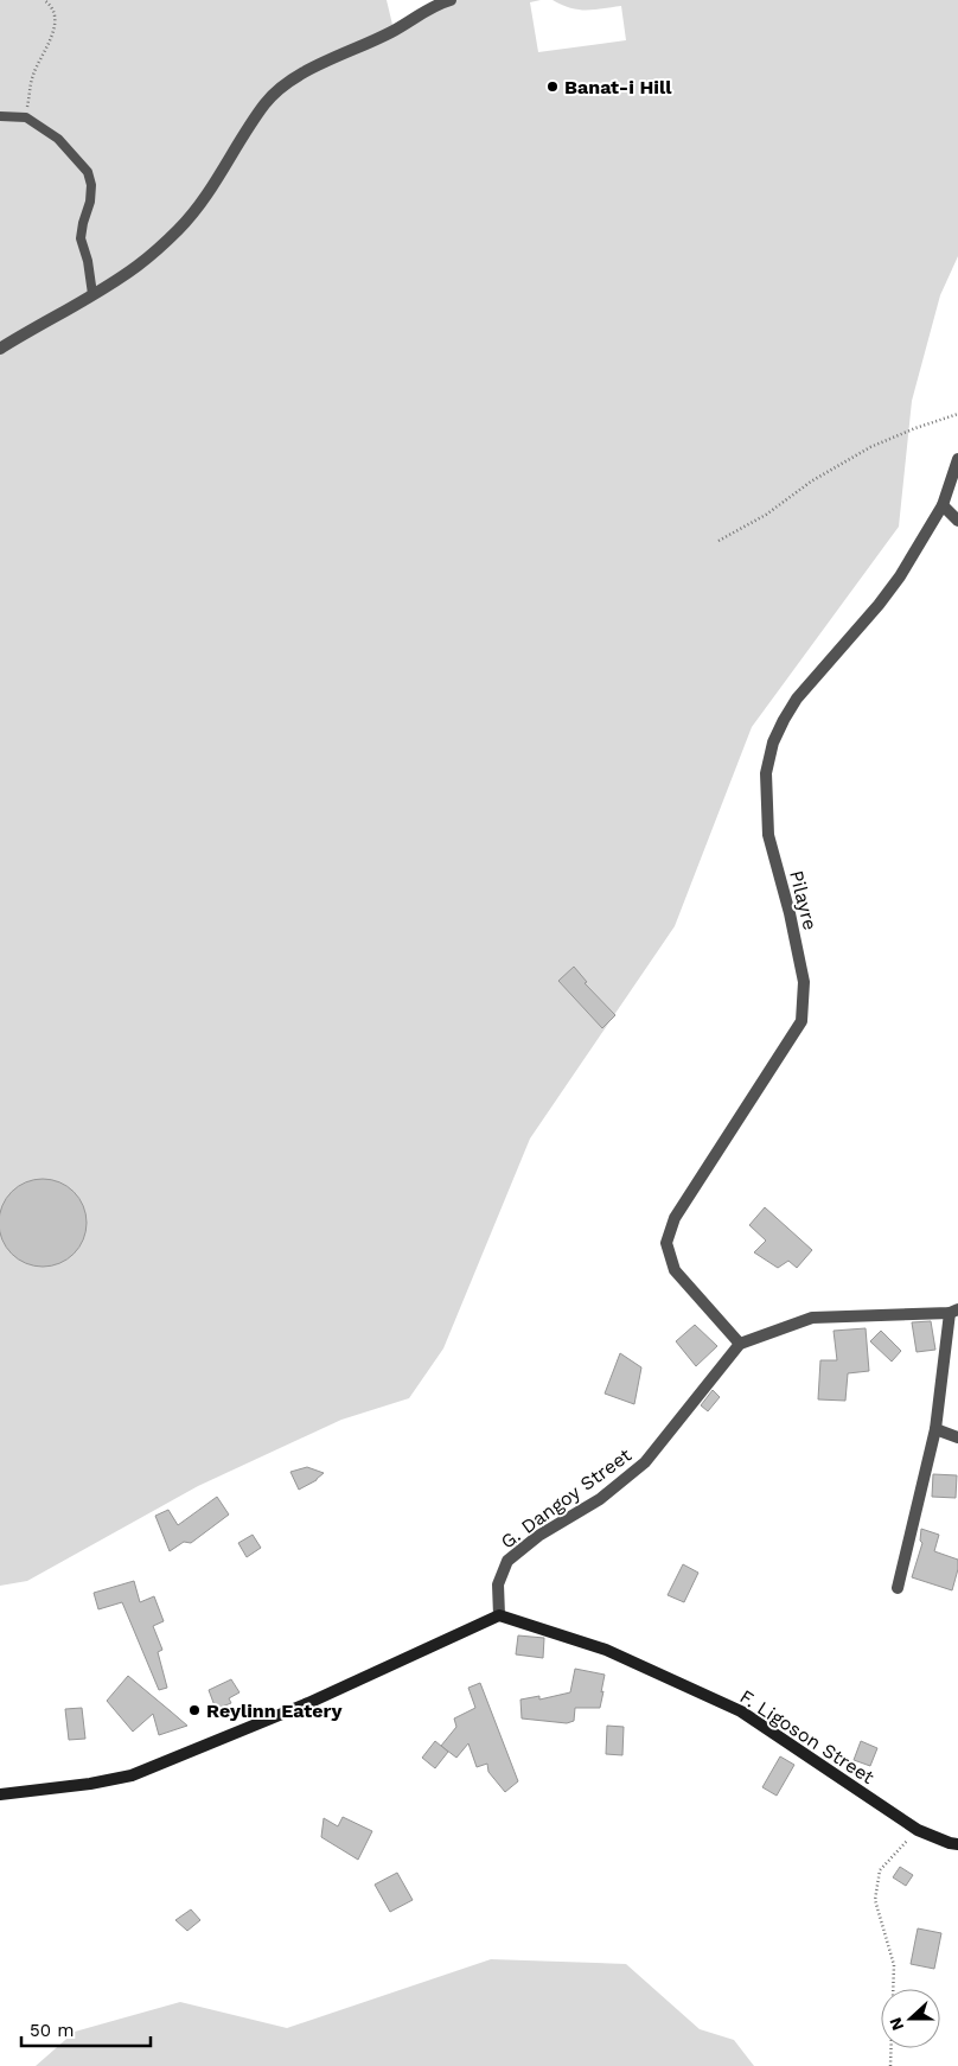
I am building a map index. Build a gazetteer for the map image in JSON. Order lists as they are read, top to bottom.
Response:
{
  "streets": {
    "street": ["Pilayre", "G. Dangoy Street", "F. Ligoson Street"]
  },
  "crossings": [
    ["Pilayre", "G. Dangoy Street"],
    ["G. Dangoy Street", "F. Ligoson Street"]
  ],
  "places": ["Banat-i Hill", "Reylinn Eatery"],
  "scale_bar": "50 m",
  "north": "left"
}
